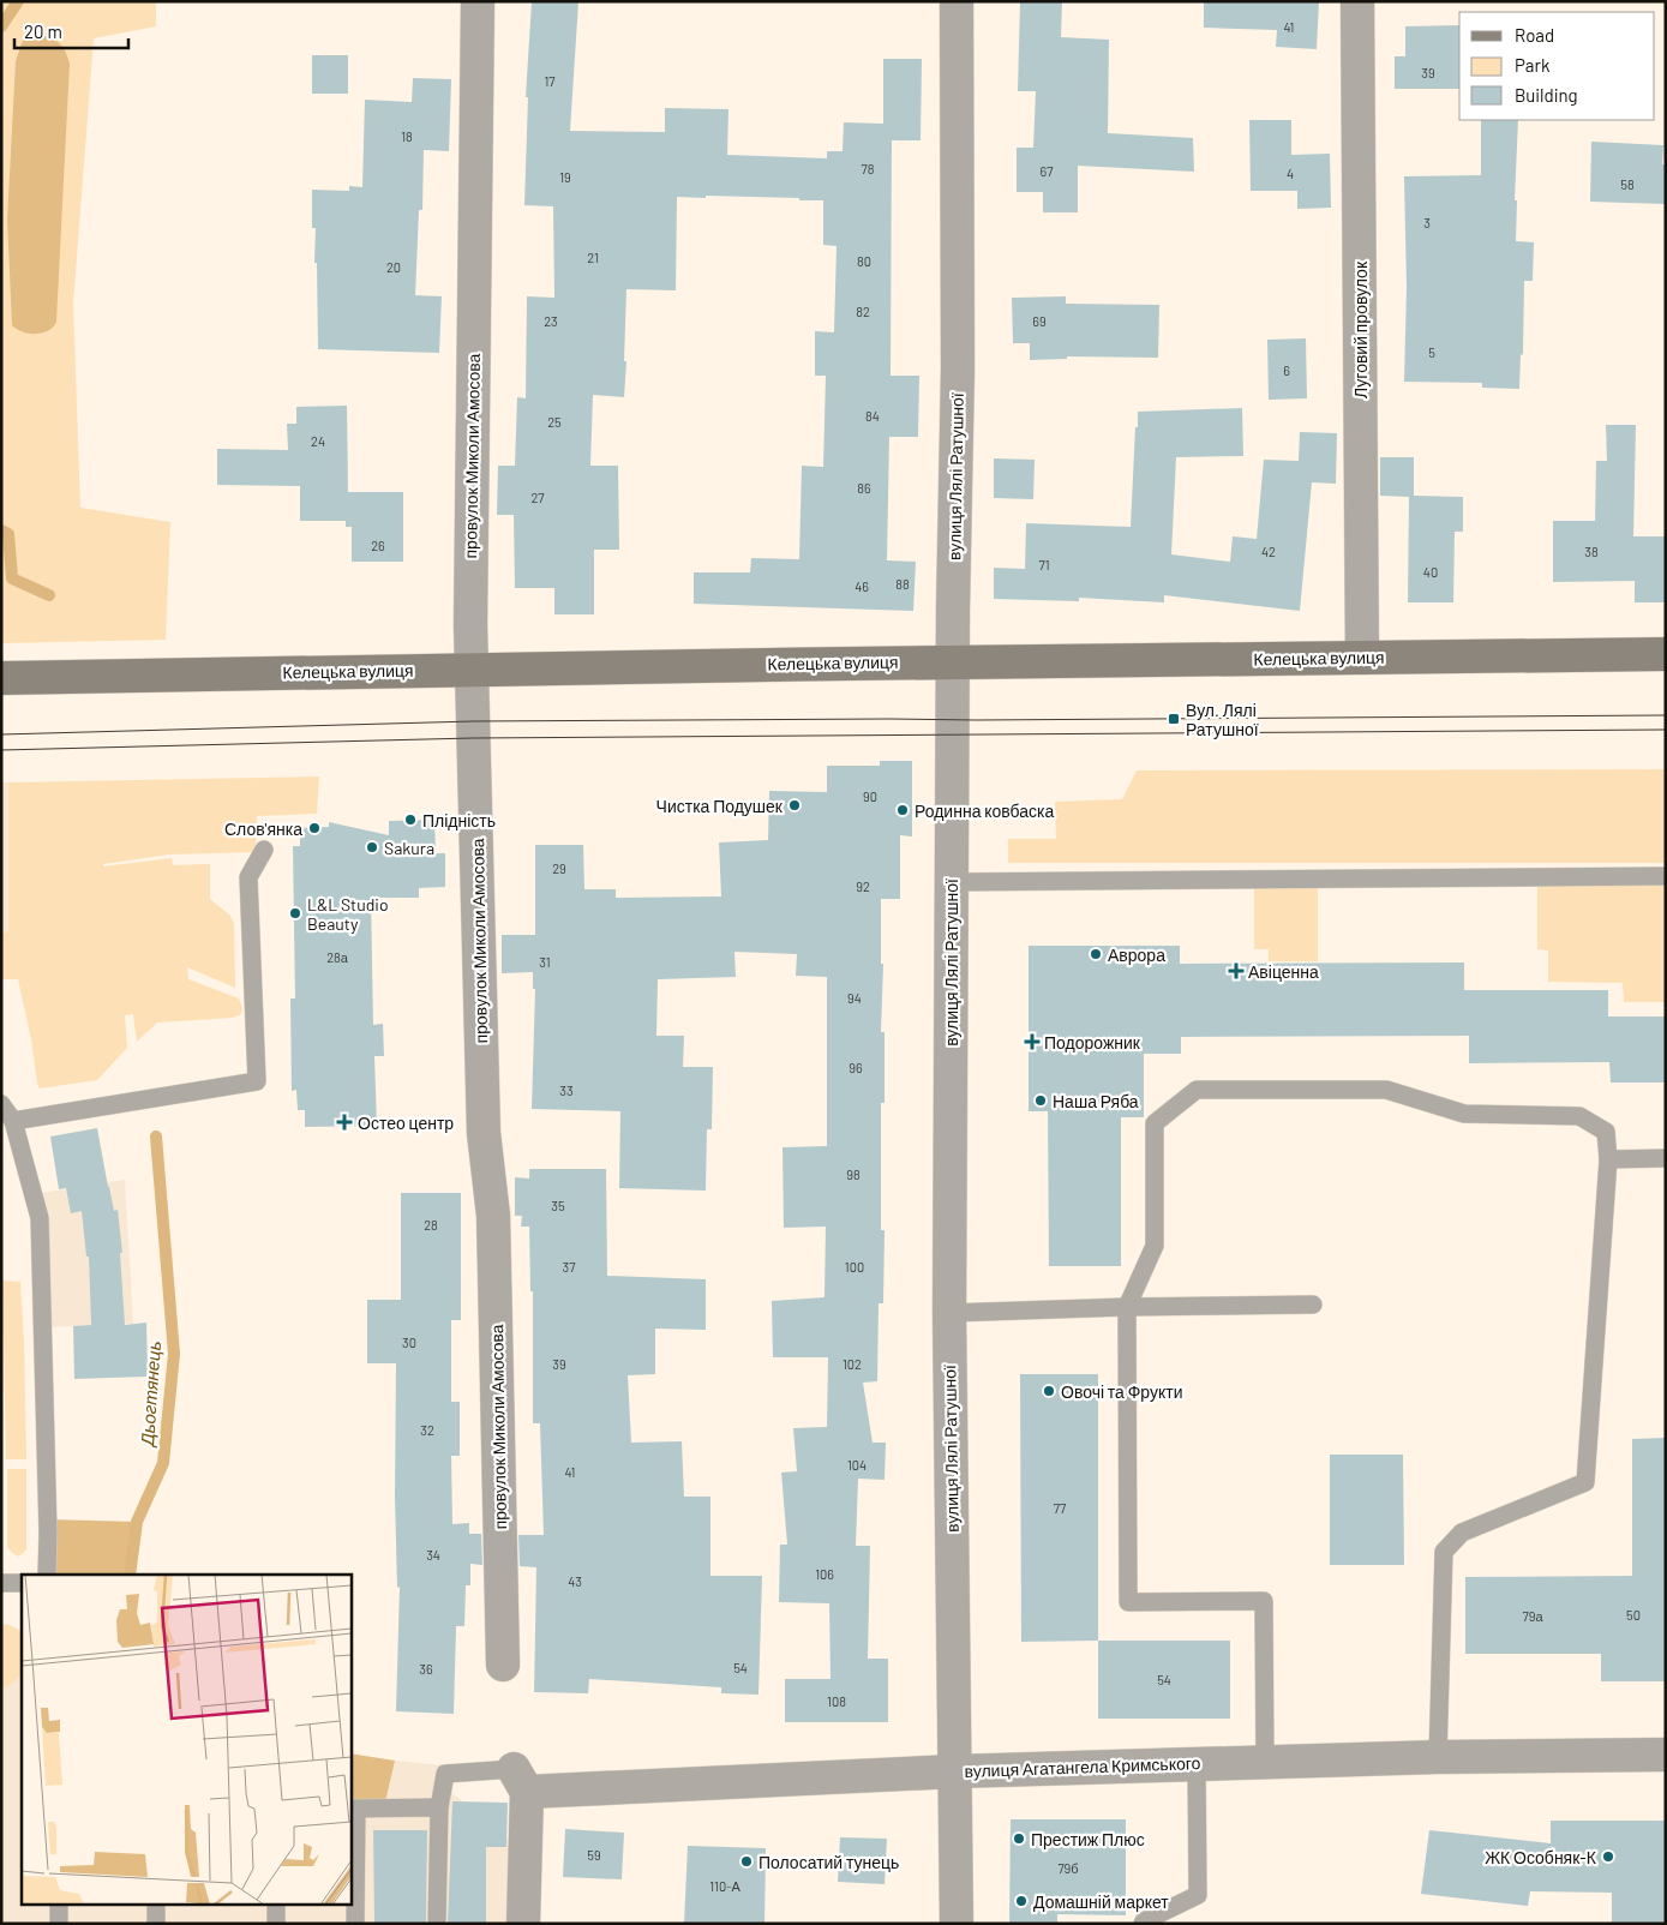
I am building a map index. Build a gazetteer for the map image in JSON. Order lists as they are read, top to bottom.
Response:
{
  "streets": {
    "main road": ["Келецька вулиця"],
    "street": [
      "Луговий провулок",
      "провулок Миколи Амосова",
      "вулиця Лялі Ратушної",
      "вулиця Агатангела Кримського"
    ]
  },
  "crossings": [
    ["Луговий провулок", "Келецька вулиця"],
    ["провулок Миколи Амосова", "Келецька вулиця"],
    ["вулиця Лялі Ратушної", "Келецька вулиця"],
    ["вулиця Лялі Ратушної", "вулиця Агатангела Кримського"]
  ],
  "water": ["Дьогтянець"],
  "places": {
    "transit": ["Вул. Лялі Ратушної"],
    "other": [
      "Чистка Подушек",
      "Родинна ковбаска",
      "Плідність",
      "Слов'янка",
      "Sakura",
      "L&L Studio Beauty",
      "Аврора",
      "Наша Ряба",
      "Овочі та Фрукти",
      "Престиж Плюс",
      "ЖК Особняк-К",
      "Полосатий тунець",
      "Домашній маркет"
    ],
    "health": ["Авіценна", "Подорожник", "Остео центр"]
  },
  "house_numbers": [
    "41",
    "39",
    "17",
    "18",
    "78",
    "67",
    "4",
    "19",
    "58",
    "3",
    "21",
    "80",
    "20",
    "82",
    "23",
    "69",
    "5",
    "6",
    "84",
    "25",
    "24",
    "86",
    "27",
    "26",
    "42",
    "38",
    "71",
    "40",
    "88",
    "46",
    "90",
    "29",
    "92",
    "28а",
    "31",
    "94",
    "96",
    "33",
    "98",
    "35",
    "28",
    "37",
    "100",
    "30",
    "39",
    "102",
    "32",
    "104",
    "41",
    "77",
    "34",
    "106",
    "43",
    "50",
    "79а",
    "54",
    "36",
    "54",
    "108",
    "59",
    "79б",
    "110-А"
  ],
  "legend": ["Road", "Park", "Building"],
  "scale_bar": "20 m"
}
